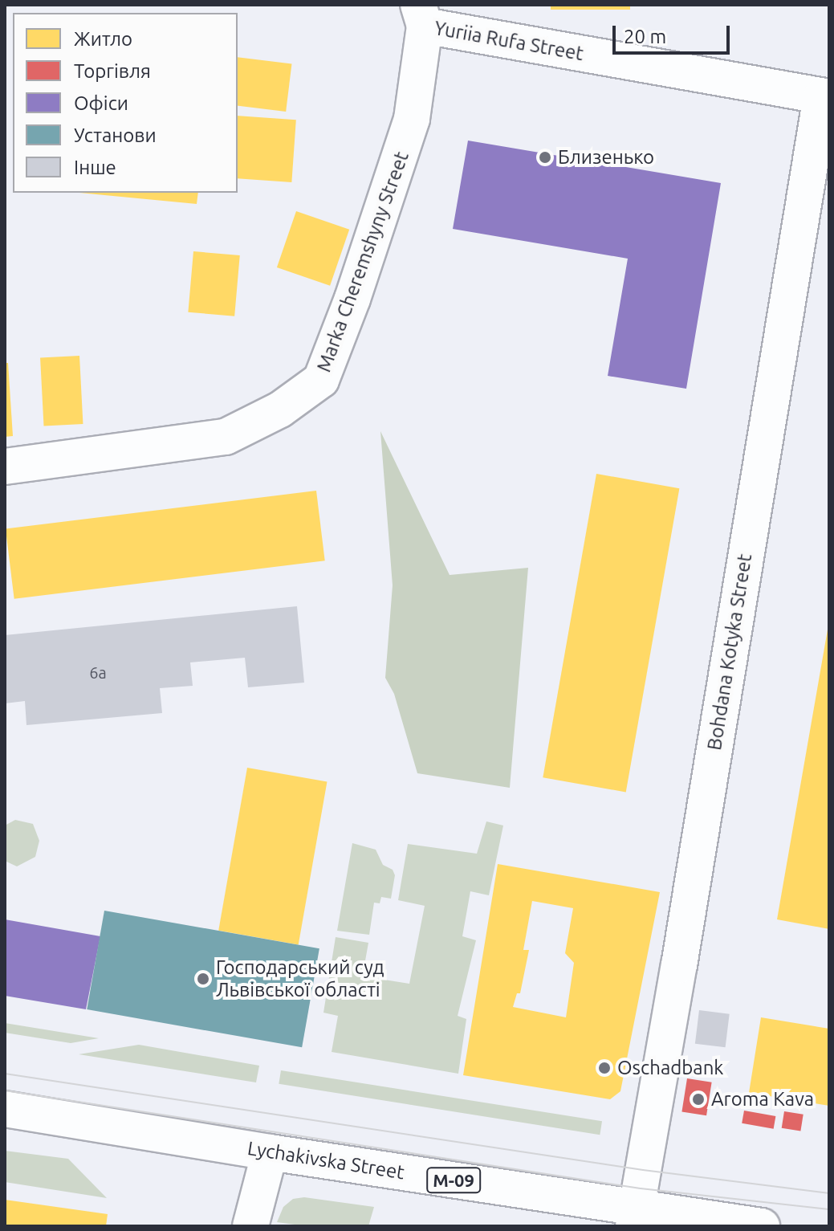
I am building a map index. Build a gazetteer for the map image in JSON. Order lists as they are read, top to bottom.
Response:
{
  "streets": {
    "street": [
      "Yuriia Rufa Street",
      "Marka Cheremshyny Street",
      "Bohdana Kotyka Street",
      "Lychakivska Street",
      "М-09"
    ]
  },
  "crossings": [
    ["Yuriia Rufa Street", "Marka Cheremshyny Street"],
    ["Yuriia Rufa Street", "Bohdana Kotyka Street"],
    ["Bohdana Kotyka Street", "Lychakivska Street"]
  ],
  "places": [
    "Близенько",
    "Господарський суд Львівської області",
    "Oschadbank",
    "Aroma Kava"
  ],
  "house_numbers": ["6а"],
  "legend": [
    "Житло",
    "Торгівля",
    "Офіси",
    "Установи",
    "Інше"
  ],
  "scale_bar": "20 m"
}
